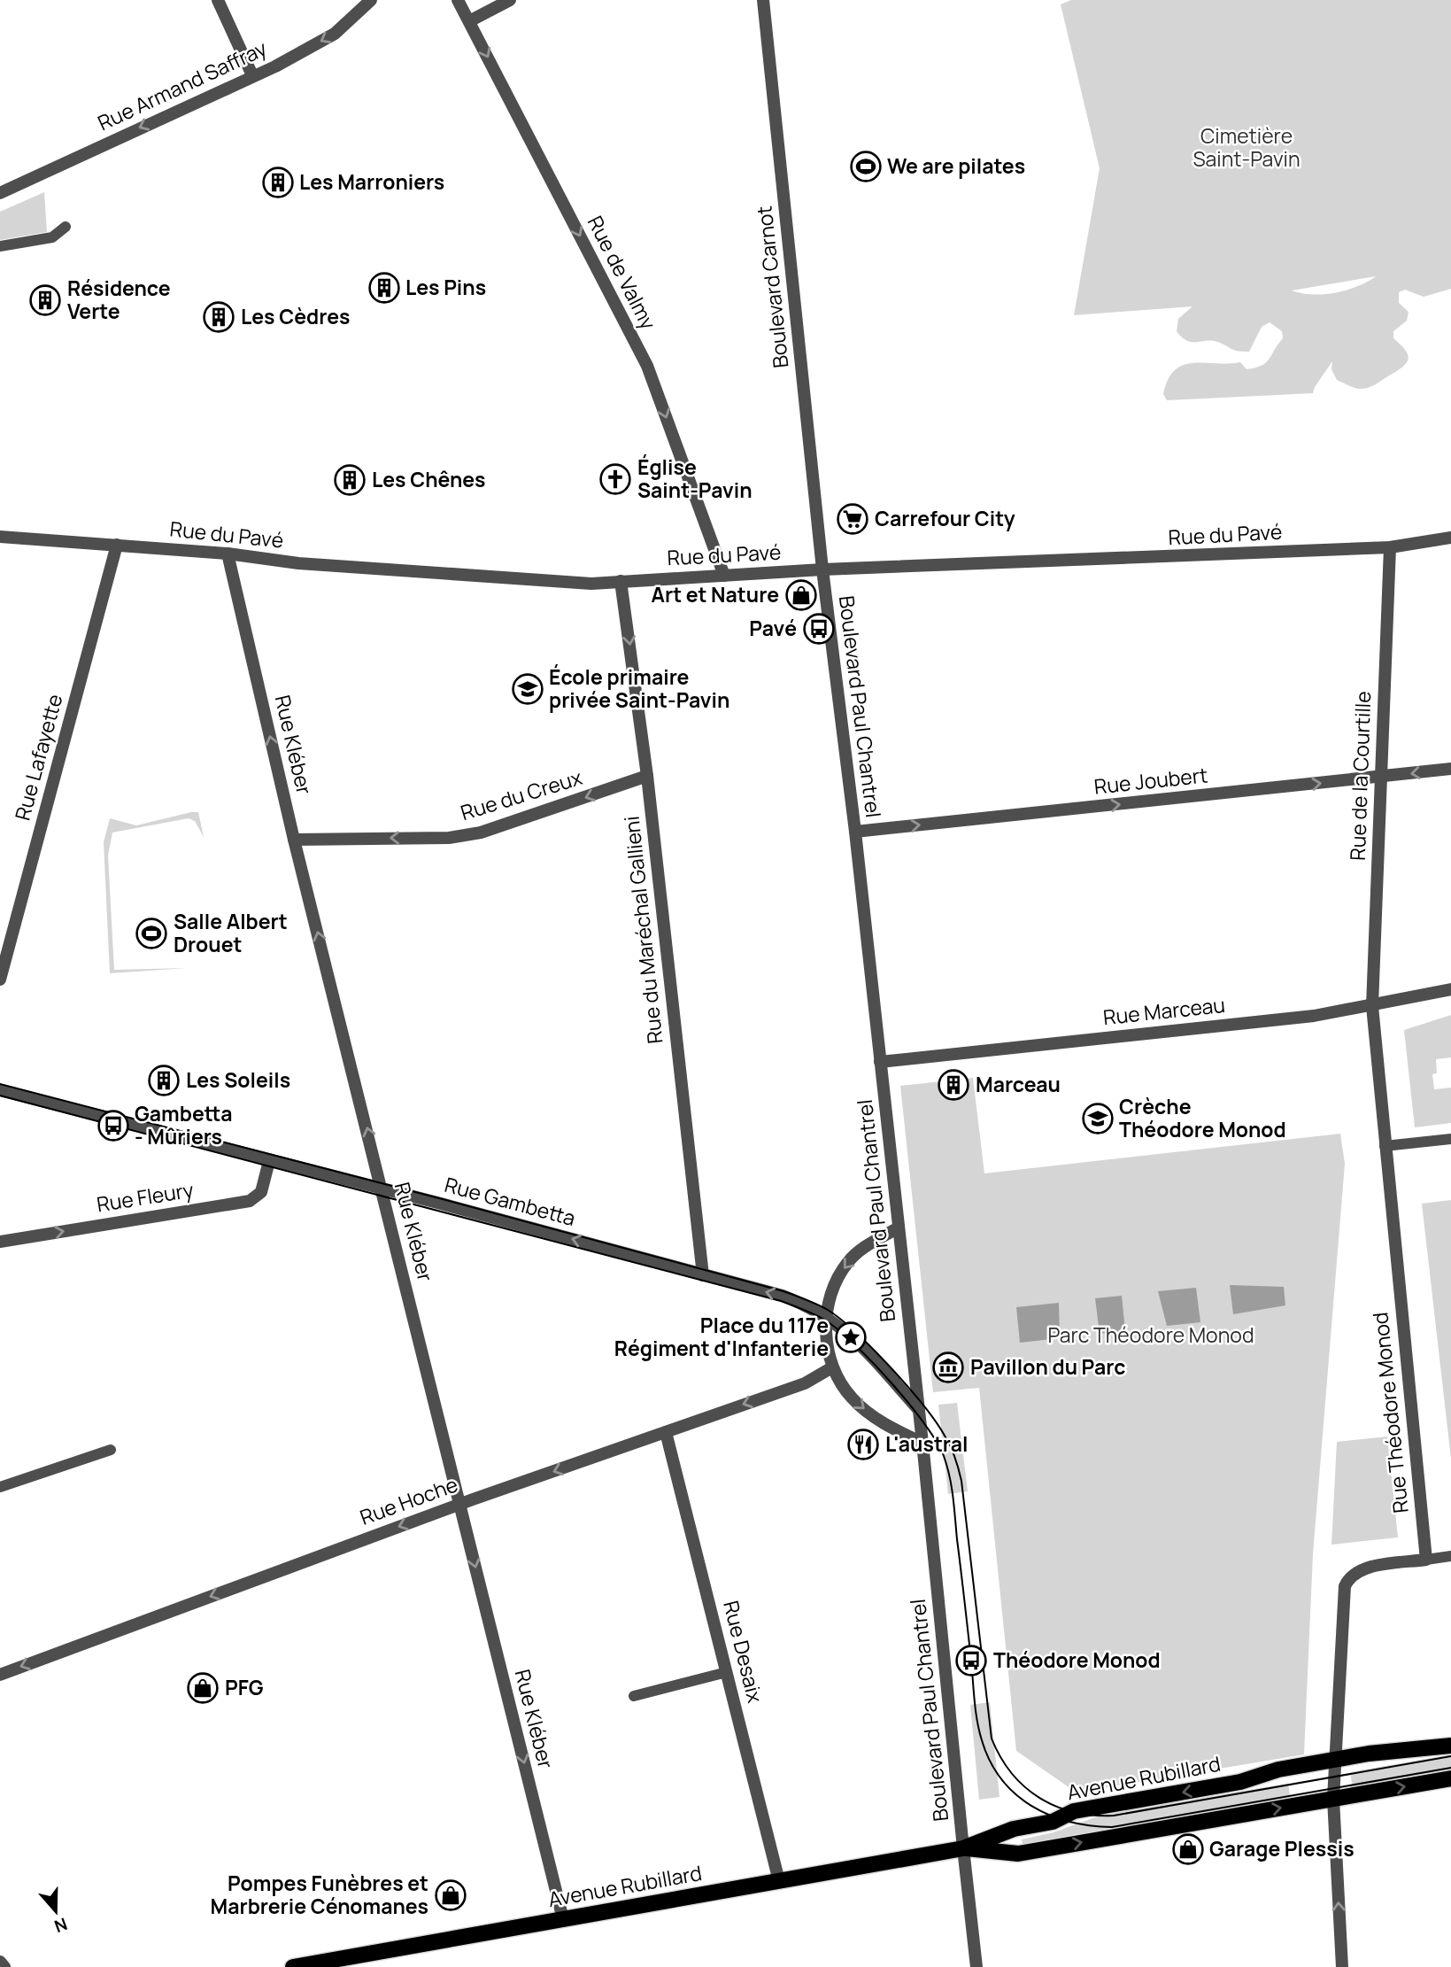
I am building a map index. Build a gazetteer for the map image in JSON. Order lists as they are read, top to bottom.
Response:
{
  "streets": {
    "main road": ["Avenue Rubillard"],
    "street": [
      "Rue Armand Saffray",
      "Rue de Valmy",
      "Boulevard Carnot",
      "Rue du Pavé",
      "Boulevard Paul Chantrel",
      "Rue Kléber",
      "Rue Lafayette",
      "Rue de la Courtille",
      "Rue Joubert",
      "Rue du Creux",
      "Rue du Maréchal Gallieni",
      "Rue Marceau",
      "Rue Fleury",
      "Rue Gambetta",
      "Rue Théodore Monod",
      "Rue Hoche",
      "Rue Desaix"
    ]
  },
  "crossings": [
    ["Rue de Valmy", "Rue du Pavé"],
    ["Boulevard Carnot", "Rue du Pavé"],
    ["Boulevard Carnot", "Boulevard Paul Chantrel"],
    ["Rue du Pavé", "Boulevard Paul Chantrel"],
    ["Rue du Pavé", "Rue Kléber"],
    ["Rue du Pavé", "Rue Lafayette"],
    ["Rue du Pavé", "Rue de la Courtille"],
    ["Rue du Pavé", "Rue du Maréchal Gallieni"],
    ["Boulevard Paul Chantrel", "Rue Joubert"],
    ["Boulevard Paul Chantrel", "Rue Marceau"],
    ["Boulevard Paul Chantrel", "Rue Gambetta"],
    ["Boulevard Paul Chantrel", "Avenue Rubillard"],
    ["Rue Kléber", "Rue du Creux"],
    ["Rue Kléber", "Rue Gambetta"],
    ["Rue Kléber", "Rue Hoche"],
    ["Rue Kléber", "Avenue Rubillard"],
    ["Rue de la Courtille", "Rue Joubert"],
    ["Rue de la Courtille", "Rue Marceau"],
    ["Rue de la Courtille", "Rue Théodore Monod"],
    ["Rue du Creux", "Rue du Maréchal Gallieni"],
    ["Rue du Maréchal Gallieni", "Rue Gambetta"],
    ["Rue Marceau", "Rue Théodore Monod"],
    ["Rue Fleury", "Rue Gambetta"],
    ["Rue Hoche", "Rue Desaix"],
    ["Rue Desaix", "Avenue Rubillard"]
  ],
  "one_way": [
    "Rue Armand Saffray",
    "Rue de Valmy",
    "Rue du Creux",
    "Rue Fleury",
    "Rue Gambetta",
    "Rue Hoche"
  ],
  "parks": ["Cimetière Saint-Pavin", "Parc Théodore Monod"],
  "places": {
    "sports": ["We are pilates", "Salle Albert Drouet"],
    "building": [
      "Les Marroniers",
      "Les Pins",
      "Résidence Verte",
      "Les Cèdres",
      "Les Chênes",
      "Les Soleils",
      "Marceau"
    ],
    "church": ["Église Saint-Pavin"],
    "supermarket": ["Carrefour City"],
    "shop": [
      "Art et Nature",
      "PFG",
      "Garage Plessis",
      "Pompes Funèbres et Marbrerie Cénomanes"
    ],
    "bus stop": ["Pavé", "Gambetta - Mûriers", "Théodore Monod"],
    "school or university": ["École primaire privée Saint-Pavin", "Crèche Théodore Monod"],
    "place": ["Place du 117e Régiment d'Infanterie"],
    "museum": ["Pavillon du Parc"],
    "restaurant": ["L'austral"]
  },
  "north": "bottom"
}
